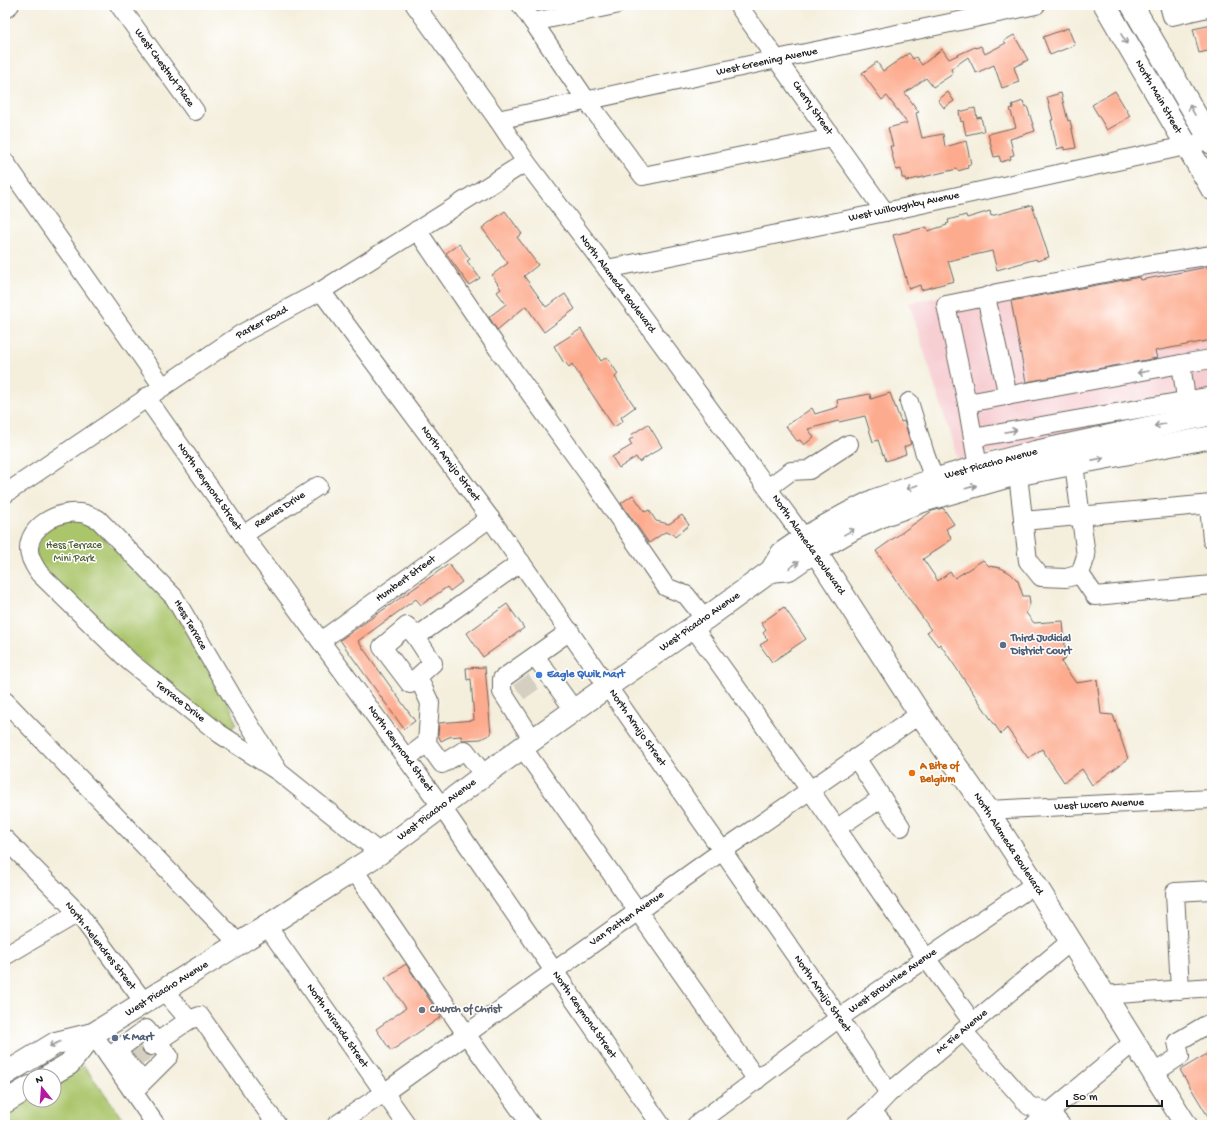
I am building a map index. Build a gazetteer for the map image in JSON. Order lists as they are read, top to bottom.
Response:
{
  "streets": {
    "main road": ["North Main Street", "North Alameda Boulevard", "West Picacho Avenue"],
    "street": [
      "West Greening Avenue",
      "West Chestnut Place",
      "Cherry Street",
      "West Willoughby Avenue",
      "Parker Road",
      "North Armijo Street",
      "North Reymond Street",
      "Reeves Drive",
      "Humbert Street",
      "Hess Terrace",
      "Terrace Drive",
      "West Lucero Avenue",
      "Van Patten Avenue",
      "North Melendres Street",
      "West Brownlee Avenue",
      "North Miranda Street",
      "Mc Fie Avenue"
    ]
  },
  "crossings": [
    ["West Greening Avenue", "Cherry Street"],
    ["West Greening Avenue", "North Alameda Boulevard"],
    ["North Main Street", "West Willoughby Avenue"],
    ["Cherry Street", "West Willoughby Avenue"],
    ["West Willoughby Avenue", "North Alameda Boulevard"],
    ["North Alameda Boulevard", "Parker Road"],
    ["North Alameda Boulevard", "West Picacho Avenue"],
    ["North Alameda Boulevard", "West Lucero Avenue"],
    ["North Alameda Boulevard", "Van Patten Avenue"],
    ["North Alameda Boulevard", "West Brownlee Avenue"],
    ["North Alameda Boulevard", "Mc Fie Avenue"],
    ["Parker Road", "North Armijo Street"],
    ["Parker Road", "North Reymond Street"],
    ["North Armijo Street", "West Picacho Avenue"],
    ["North Armijo Street", "Humbert Street"],
    ["North Armijo Street", "Van Patten Avenue"],
    ["North Armijo Street", "West Brownlee Avenue"],
    ["North Armijo Street", "Mc Fie Avenue"],
    ["West Picacho Avenue", "North Reymond Street"],
    ["West Picacho Avenue", "Terrace Drive"],
    ["West Picacho Avenue", "North Melendres Street"],
    ["West Picacho Avenue", "North Miranda Street"],
    ["North Reymond Street", "Reeves Drive"],
    ["North Reymond Street", "Humbert Street"],
    ["North Reymond Street", "Van Patten Avenue"],
    ["Hess Terrace", "Terrace Drive"],
    ["Van Patten Avenue", "North Miranda Street"]
  ],
  "parks": ["Hess Terrace Mini Park"],
  "places": [
    "Third Judicial District Court",
    "Eagle Qwik Mart",
    "A Bite of Belgium",
    "Church of Christ",
    "K Mart"
  ],
  "scale_bar": "50 m",
  "north": "top"
}
